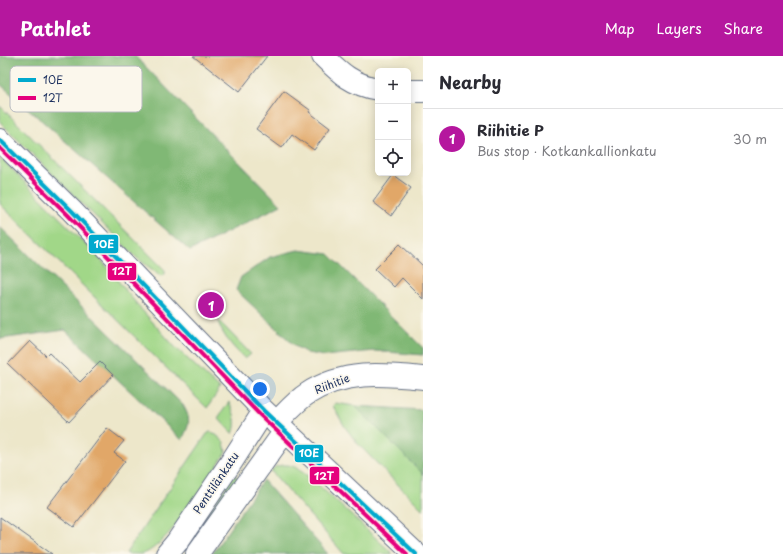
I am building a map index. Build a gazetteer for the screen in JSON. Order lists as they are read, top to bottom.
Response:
{
  "streets": {
    "street": ["Riihitie", "Penttilänkatu"]
  },
  "crossings": [
    ["Riihitie", "Penttilänkatu"]
  ],
  "lines": ["transit line 10E", "transit line 12T"],
  "legend": ["10E", "12T"],
  "page": {
    "header": "Pathlet",
    "nav": ["Map", "Layers", "Share"],
    "heading": "Nearby",
    "map_buttons": ["+", "−"],
    "list": [
      {
        "mark": "1",
        "name": "Riihitie P",
        "note": "Bus stop · Kotkankallionkatu",
        "value": "30 m"
      }
    ],
    "pins": "1"
  }
}
